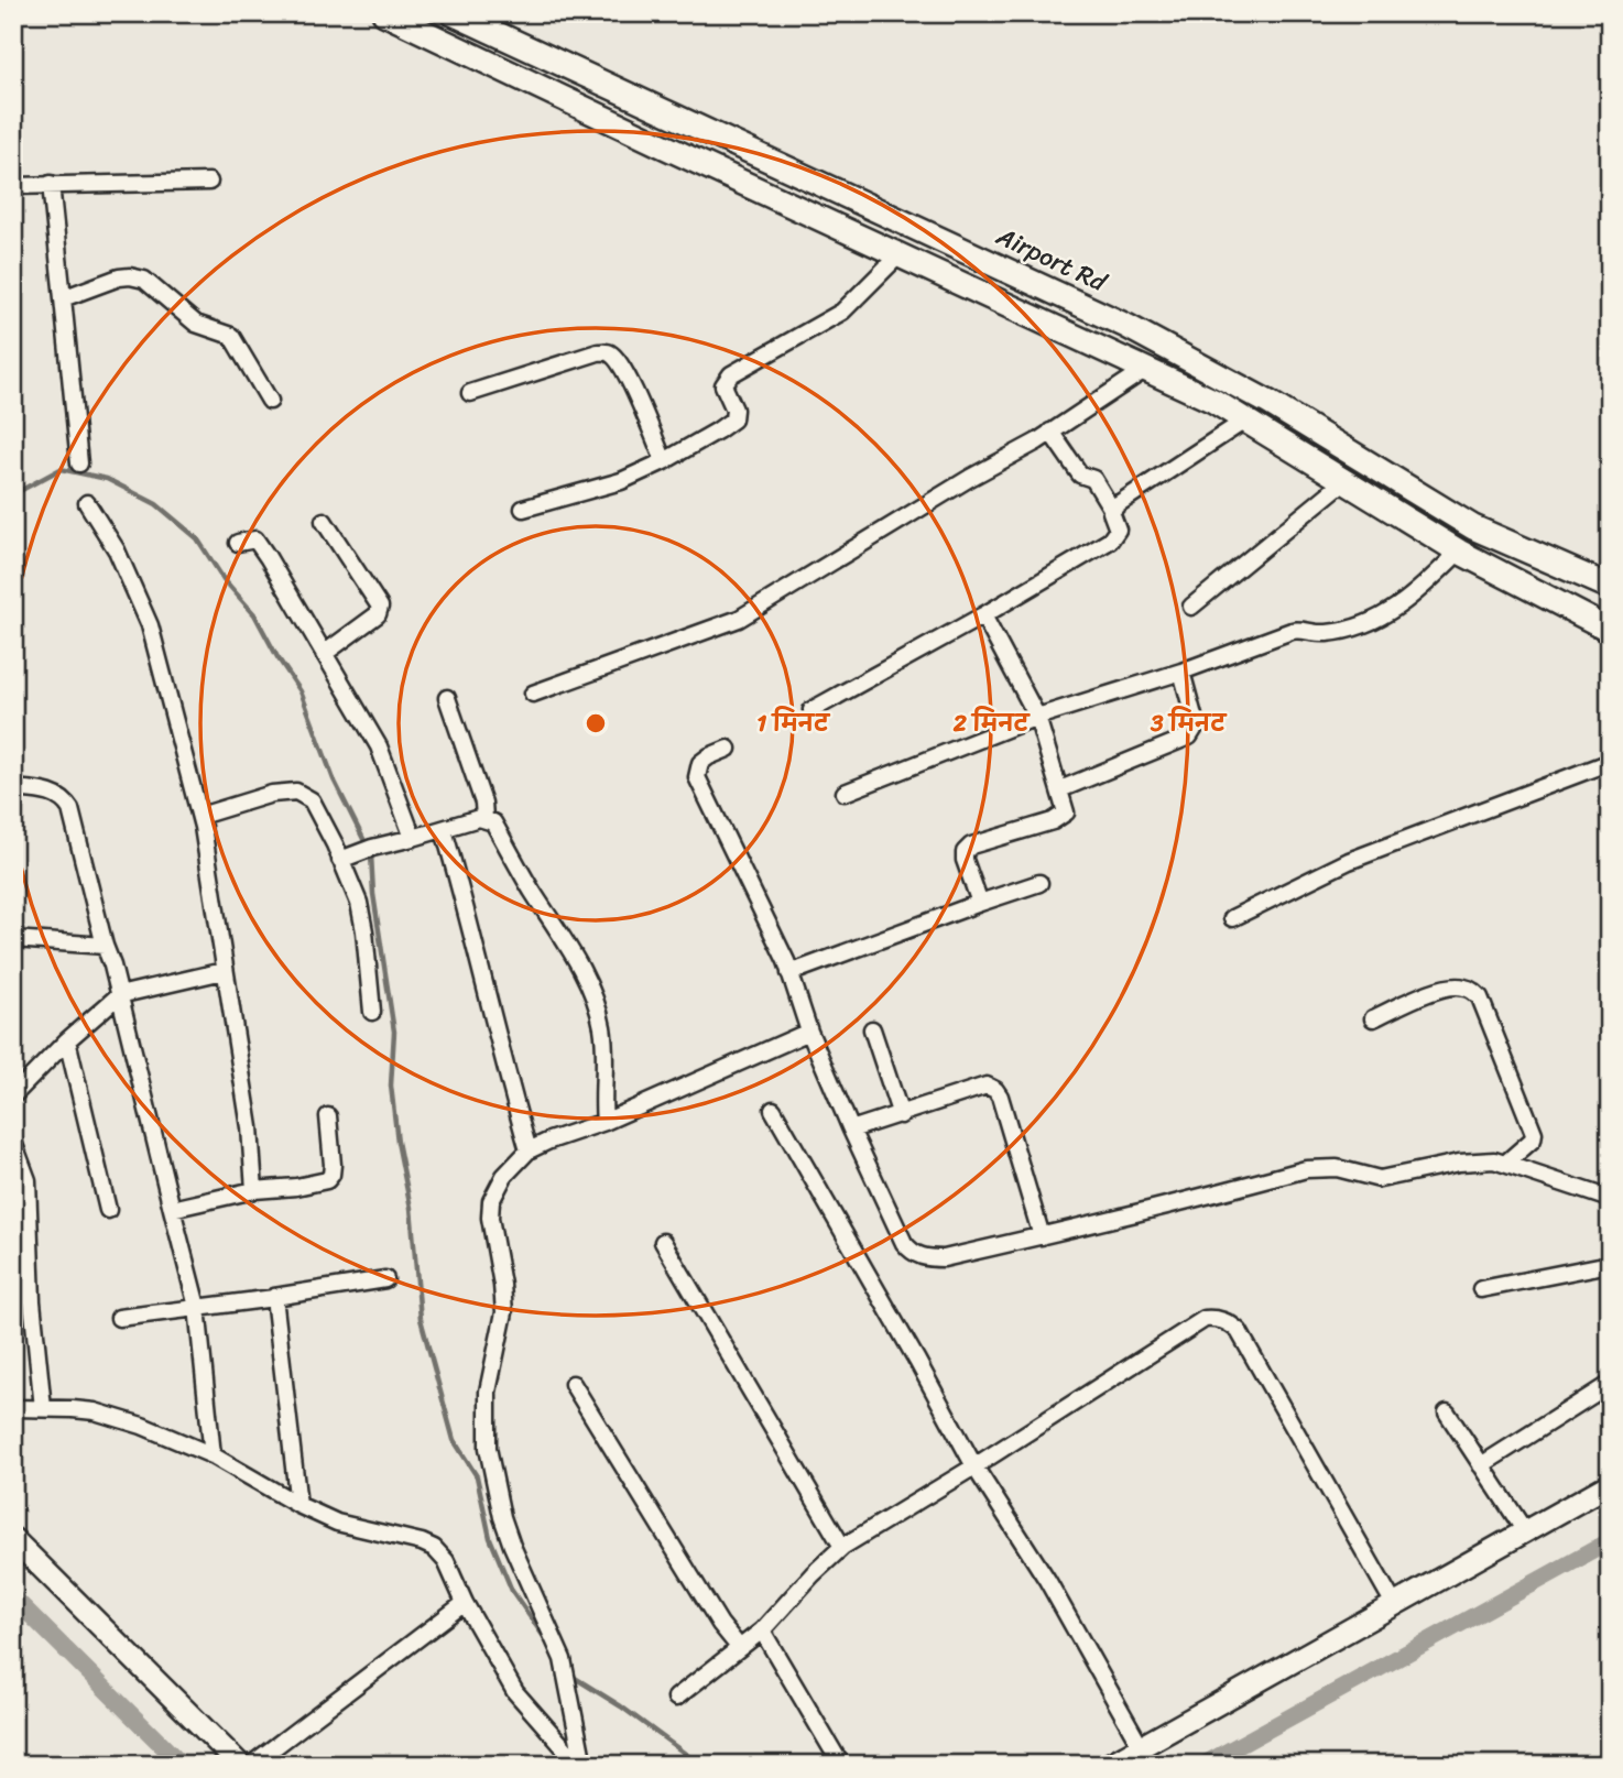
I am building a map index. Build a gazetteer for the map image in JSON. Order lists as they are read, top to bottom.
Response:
{
  "streets": {
    "main road": ["Airport Rd"]
  },
  "rings": ["1 मिनट", "2 मिनट", "3 मिनट"]
}
